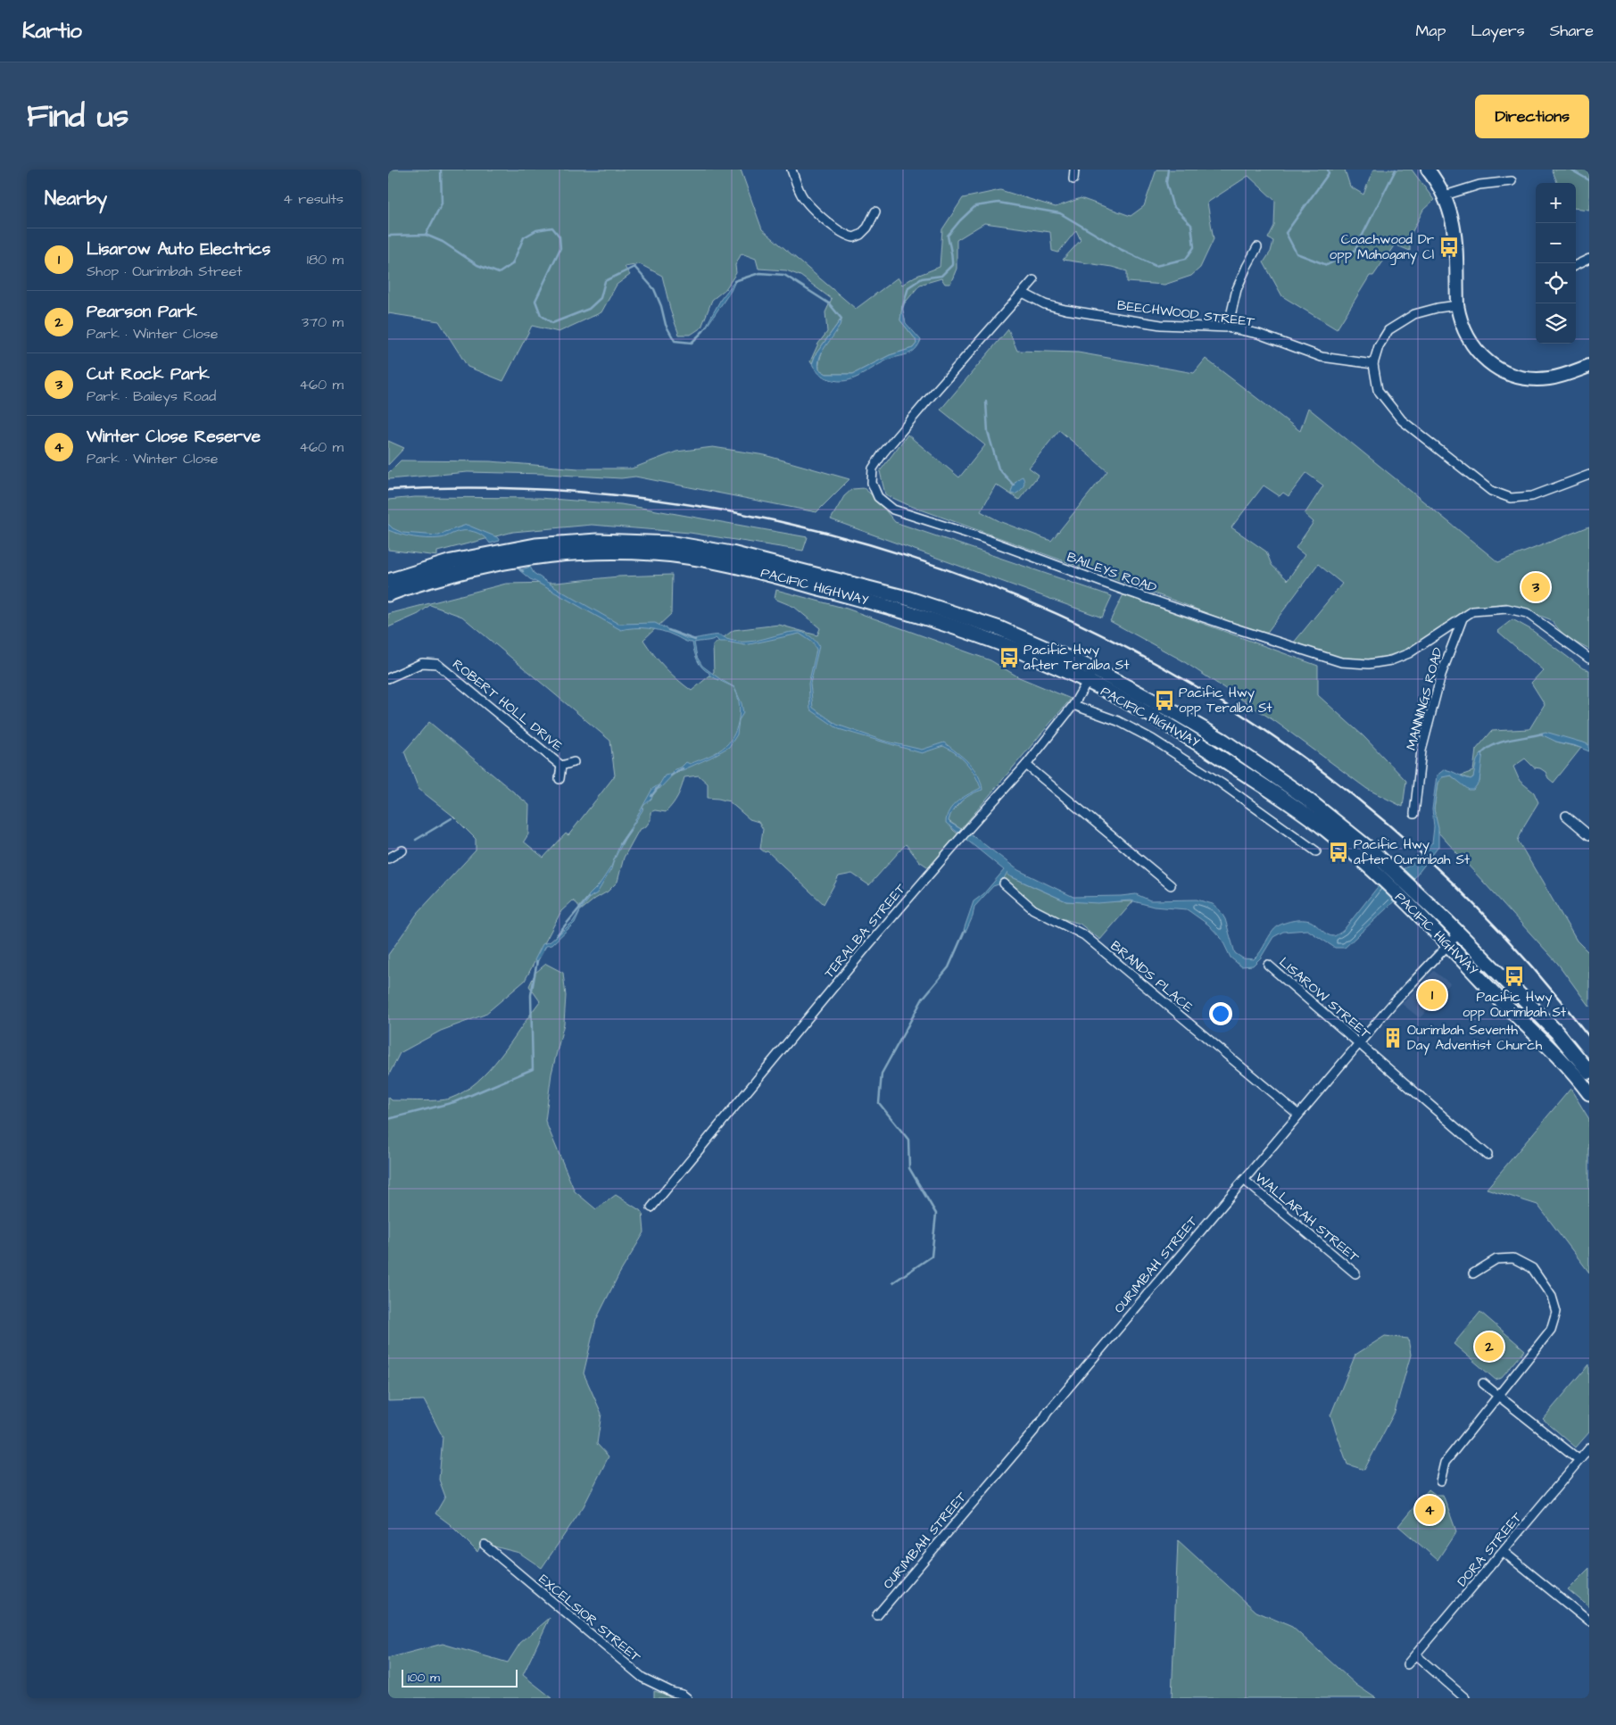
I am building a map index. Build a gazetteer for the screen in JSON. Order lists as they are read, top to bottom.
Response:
{
  "streets": {
    "main road": ["PACIFIC HIGHWAY"],
    "street": [
      "BEECHWOOD STREET",
      "BAILEYS ROAD",
      "MANNINGS ROAD",
      "ROBERT HOLL DRIVE",
      "TERALBA STREET",
      "BRANDS PLACE",
      "LISAROW STREET",
      "WALLARAH STREET",
      "OURIMBAH STREET",
      "DORA STREET",
      "EXCELSIOR STREET"
    ]
  },
  "crossings": [
    ["BEECHWOOD STREET", "BAILEYS ROAD"],
    ["BAILEYS ROAD", "MANNINGS ROAD"],
    ["PACIFIC HIGHWAY", "TERALBA STREET"],
    ["PACIFIC HIGHWAY", "OURIMBAH STREET"],
    ["BRANDS PLACE", "OURIMBAH STREET"],
    ["LISAROW STREET", "OURIMBAH STREET"],
    ["WALLARAH STREET", "OURIMBAH STREET"]
  ],
  "places": {
    "bus stop": [
      "Coachwood Dr opp Mahogany Cl",
      "Pacific Hwy after Teralba St",
      "Pacific Hwy opp Teralba St",
      "Pacific Hwy after Ourimbah St",
      "Pacific Hwy opp Ourimbah St"
    ],
    "building": ["Ourimbah Seventh Day Adventist Church"]
  },
  "scale_bar": "100 m",
  "page": {
    "header": "Kartio",
    "nav": ["Map", "Layers", "Share"],
    "title": "Find us",
    "buttons": "Directions",
    "heading": ["Nearby", "4 results"],
    "map_buttons": ["+", "−"],
    "list": [
      {
        "mark": "1",
        "name": "Lisarow Auto Electrics",
        "note": "Shop · Ourimbah Street",
        "value": "180 m"
      },
      {
        "mark": "2",
        "name": "Pearson Park",
        "note": "Park · Winter Close",
        "value": "370 m"
      },
      {
        "mark": "3",
        "name": "Cut Rock Park",
        "note": "Park · Baileys Road",
        "value": "460 m"
      },
      {
        "mark": "4",
        "name": "Winter Close Reserve",
        "note": "Park · Winter Close",
        "value": "460 m"
      }
    ],
    "pins": [
      "3",
      "1",
      "2",
      "4"
    ],
    "scale": "100 m"
  }
}
